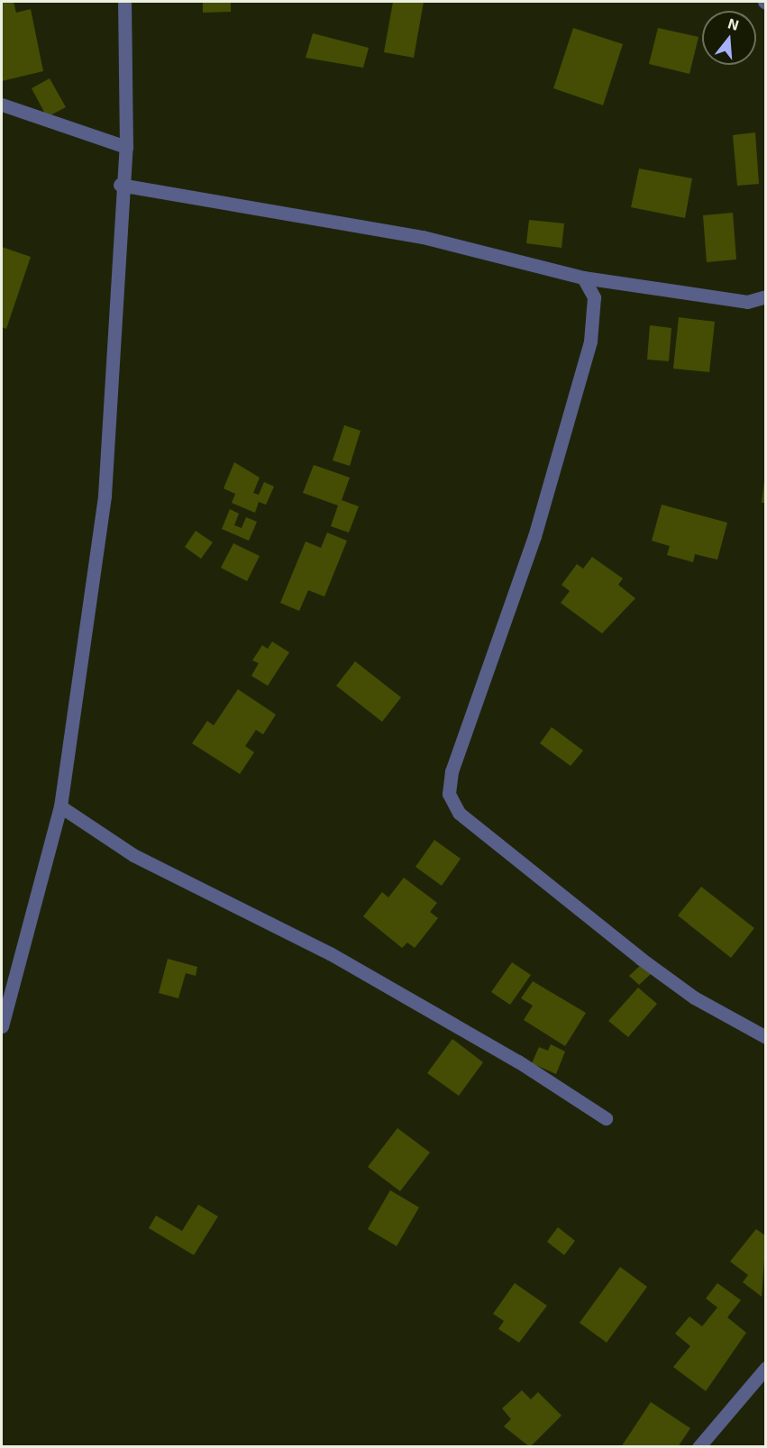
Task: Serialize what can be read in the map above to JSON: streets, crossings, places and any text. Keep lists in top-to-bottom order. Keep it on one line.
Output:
{"north":"top"}
